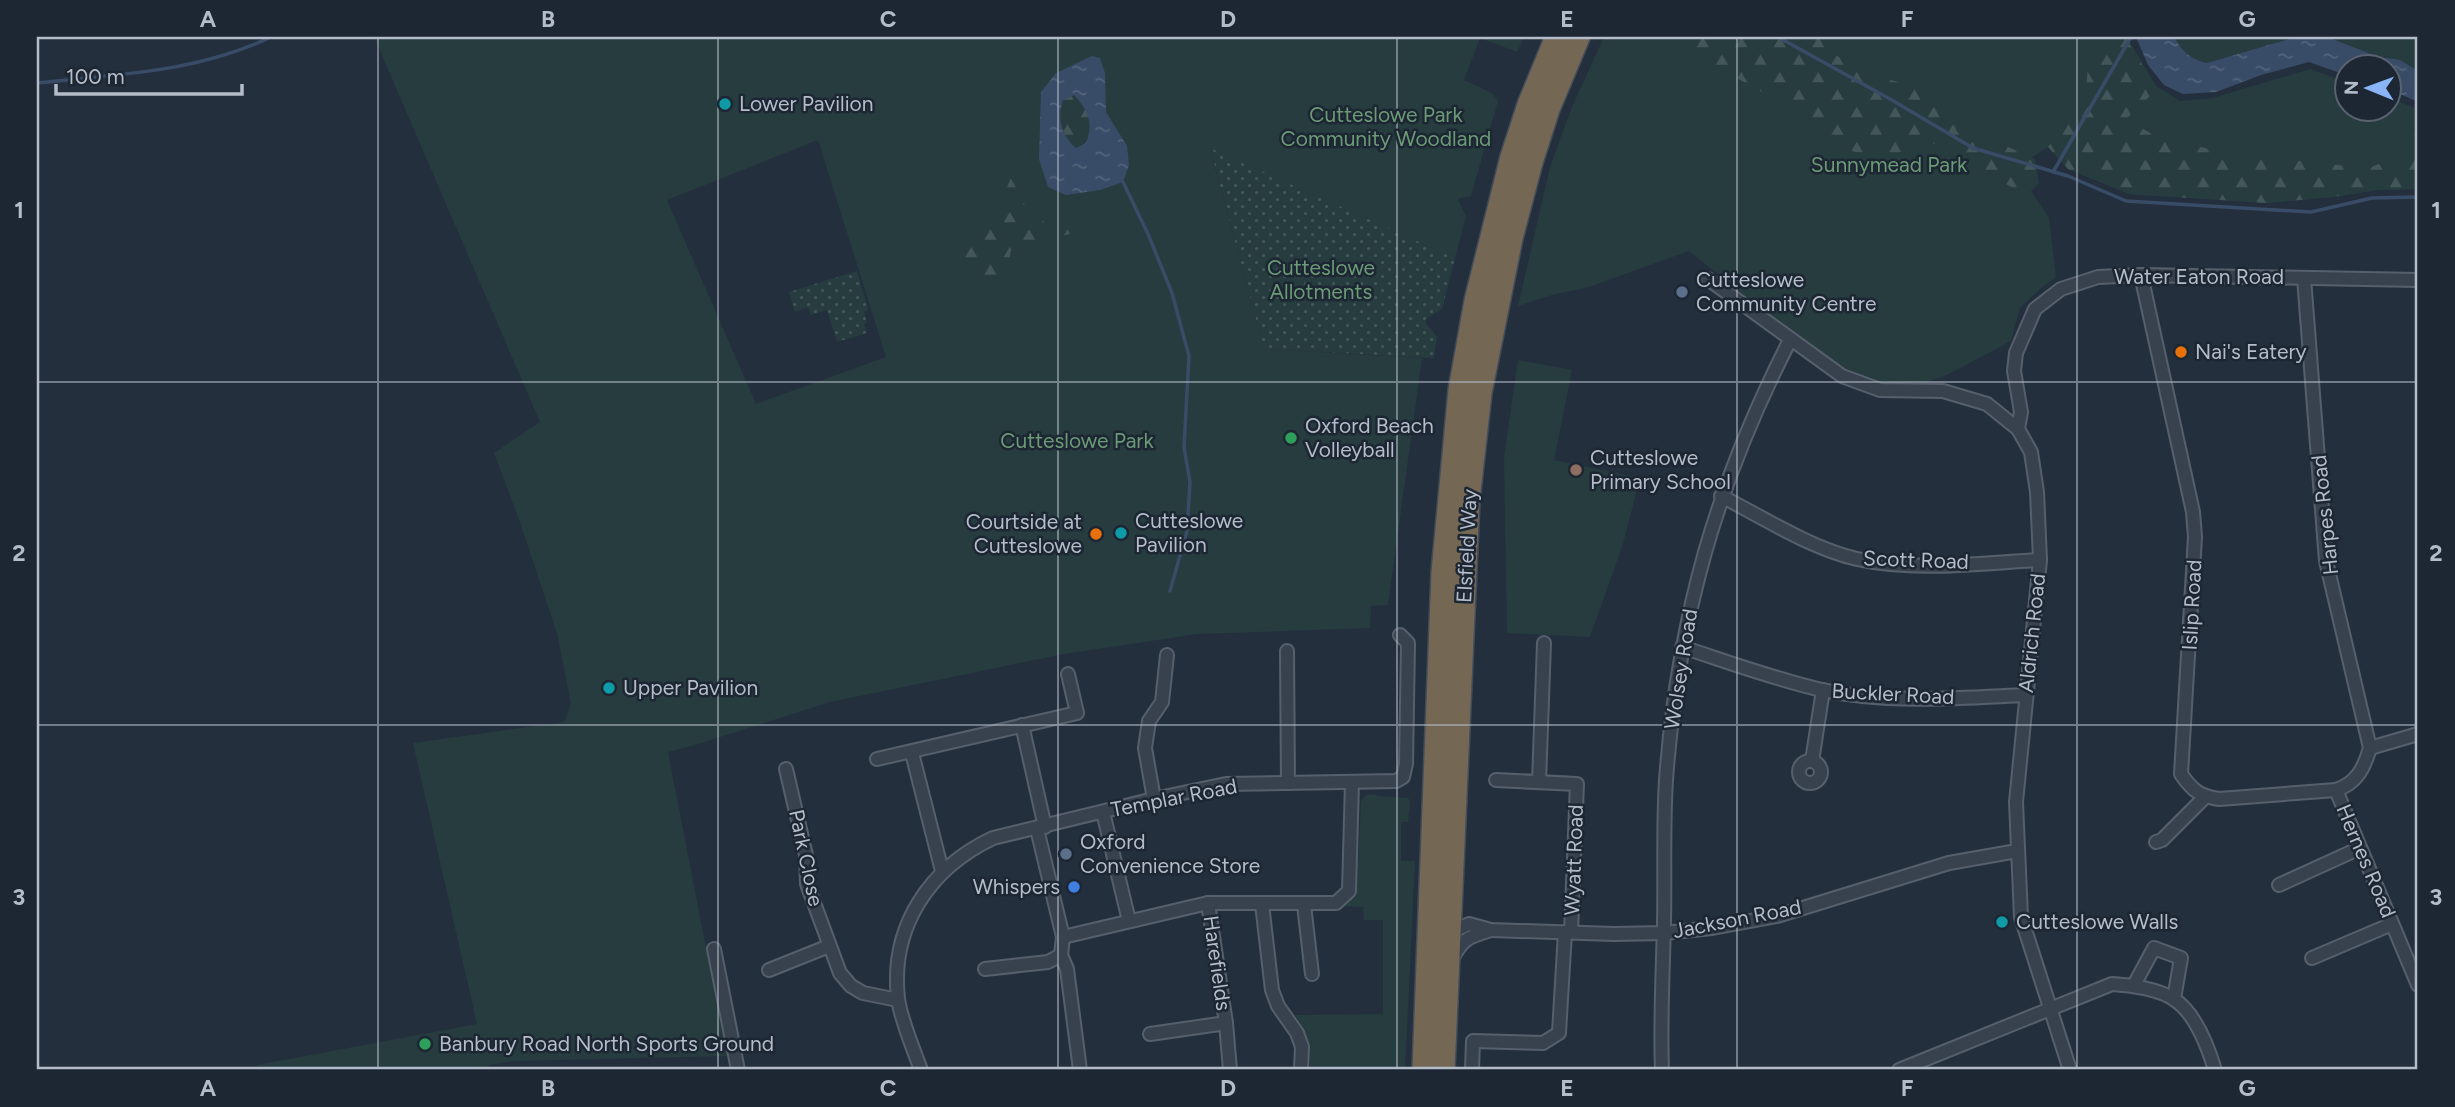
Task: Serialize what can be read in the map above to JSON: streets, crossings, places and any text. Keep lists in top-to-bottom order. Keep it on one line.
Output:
{"streets":{"highway":["Elsfield Way"],"street":["Water Eaton Road","Harpes Road","Scott Road","Islip Road","Aldrich Road","Wolsey Road","Buckler Road","Templar Road","Park Close","Wyatt Road","Hernes Road","Jackson Road","Harefields"]},"crossings":[["Water Eaton Road","Harpes Road"],["Water Eaton Road","Islip Road"],["Water Eaton Road","Aldrich Road"],["Harpes Road","Hernes Road"],["Elsfield Way","Jackson Road"],["Scott Road","Aldrich Road"],["Scott Road","Wolsey Road"],["Aldrich Road","Buckler Road"],["Aldrich Road","Jackson Road"],["Wolsey Road","Buckler Road"],["Wolsey Road","Jackson Road"],["Templar Road","Park Close"],["Wyatt Road","Jackson Road"]],"parks":["Cutteslowe Park Community Woodland","Sunnymead Park","Cutteslowe Allotments","Cutteslowe Park"],"places":["Lower Pavilion","Cutteslowe Community Centre","Nai's Eatery","Oxford Beach Volleyball","Cutteslowe Primary School","Cutteslowe Pavilion","Courtside at Cutteslowe","Upper Pavilion","Oxford Convenience Store","Whispers","Cutteslowe Walls","Banbury Road North Sports Ground"],"scale_bar":"100 m","north":"left","grid":{"columns":["A","B","C","D","E","F","G"],"rows":["1","2","3"]}}
